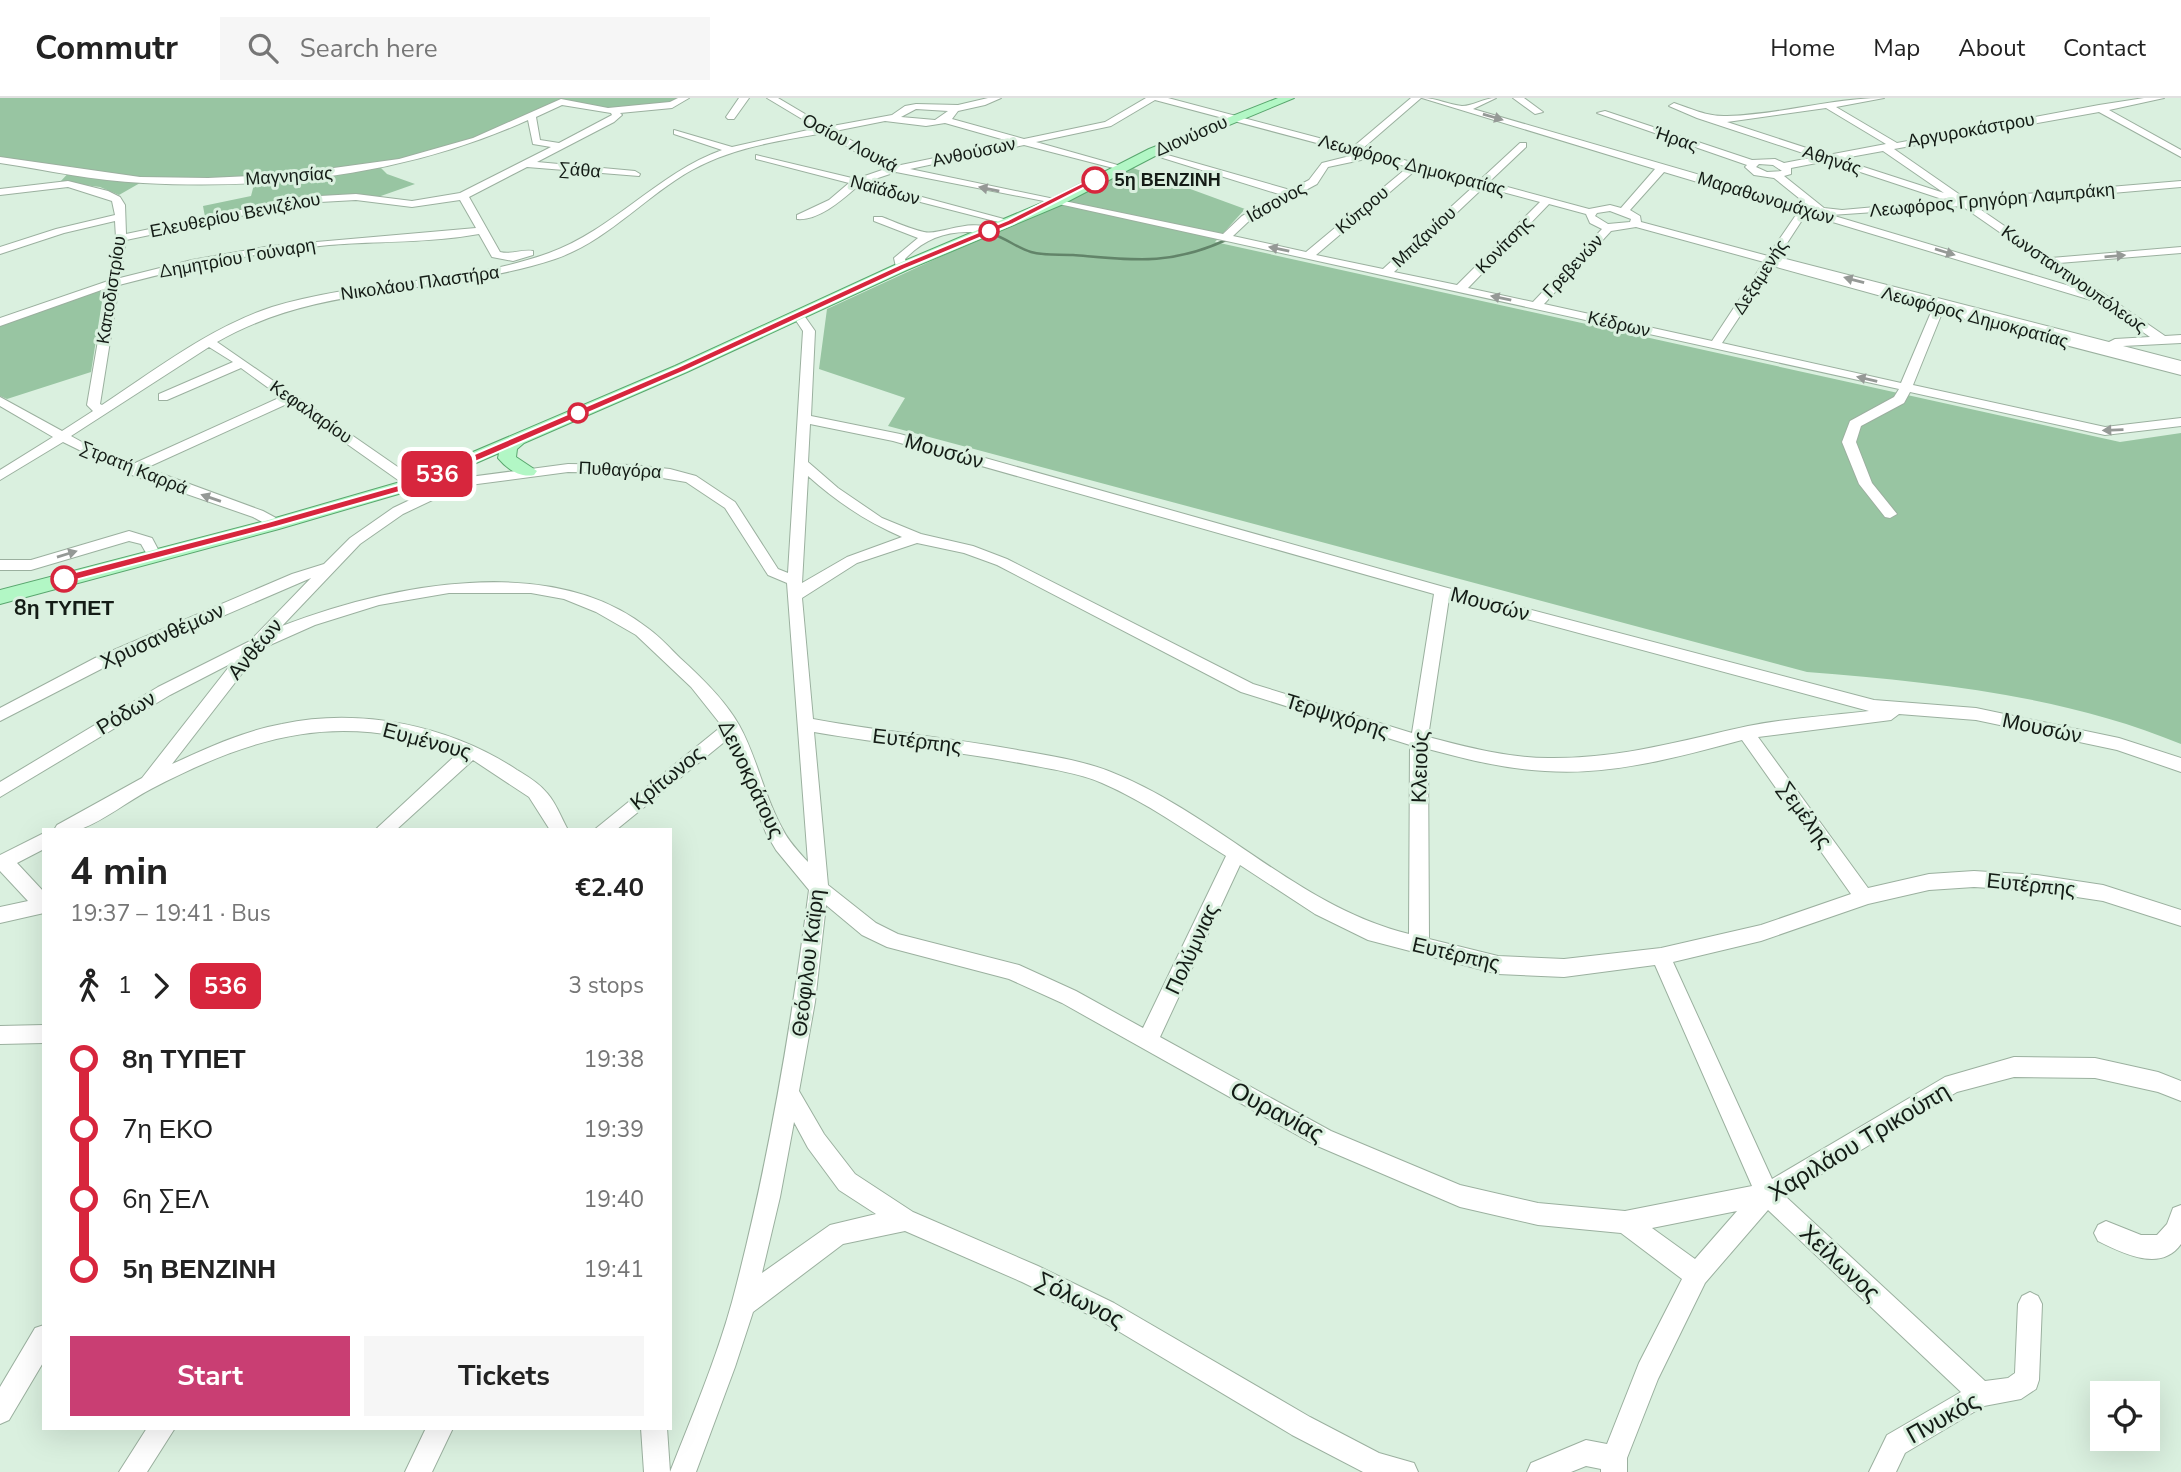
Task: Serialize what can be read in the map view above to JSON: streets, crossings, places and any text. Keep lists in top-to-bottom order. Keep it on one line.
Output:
{"streets":{"main road":["Διονύσου"],"street":["Αργυροκάστρου","Ήρας","Οσίου Λουκά","Ανθούσων","Αθηνάς","Λεωφόρος Δημοκρατίας","Σάθα","Μαγνησίας","Ναϊάδων","Μαραθωνομάχων","Λεωφόρος Γρηγόρη Λαμπράκη","Ιάσονος","Κύπρου","Ελευθερίου Βενιζέλου","Μπιζανίου","Κονίτσης","Δημητρίου Γούναρη","Γρεβενών","Δεξαμενής","Κωνσταντινουπόλεως","Νικολάου Πλαστήρα","Καποδιστρίου","Κέδρων","Κεφαλαρίου","Μουσών","Στρατή Καρρά","Πυθαγόρα","Χρυσανθέμων","Ανθέων","Ρόδων","Τερψιχόρης","Ευμένους","Ευτέρπης","Κλειούς","Κρίτωνος","Δεινοκράτους","Σεμέλης","Πολύμνιας","Θεόφιλου Καϊρη","Ουρανίας","Χαριλάου Τρικούπη","Χείλωνος","Σόλωνος","Πνυκός"]},"crossings":[["Αργυροκάστρου","Ήρας"],["Αργυροκάστρου","Αθηνάς"],["Αργυροκάστρου","Κωνσταντινουπόλεως"],["Διονύσου","Οσίου Λουκά"],["Διονύσου","Λεωφόρος Δημοκρατίας"],["Διονύσου","Ναϊάδων"],["Διονύσου","Κέδρων"],["Διονύσου","Κεφαλαρίου"],["Διονύσου","Στρατή Καρρά"],["Διονύσου","Πυθαγόρα"],["Διονύσου","Ανθέων"],["Διονύσου","Θεόφιλου Καϊρη"],["Οσίου Λουκά","Ανθούσων"],["Οσίου Λουκά","Νικολάου Πλαστήρα"],["Οσίου Λουκά","Κέδρων"],["Ανθούσων","Ναϊάδων"],["Αθηνάς","Λεωφόρος Γρηγόρη Λαμπράκη"],["Αθηνάς","Κωνσταντινουπόλεως"],["Λεωφόρος Δημοκρατίας","Ιάσονος"],["Λεωφόρος Δημοκρατίας","Κύπρου"],["Λεωφόρος Δημοκρατίας","Μπιζανίου"],["Λεωφόρος Δημοκρατίας","Κονίτσης"],["Λεωφόρος Δημοκρατίας","Δεξαμενής"],["Σάθα","Ελευθερίου Βενιζέλου"],["Μαγνησίας","Ελευθερίου Βενιζέλου"],["Μαραθωνομάχων","Λεωφόρος Γρηγόρη Λαμπράκη"],["Μαραθωνομάχων","Δεξαμενής"],["Μαραθωνομάχων","Κωνσταντινουπόλεως"],["Λεωφόρος Γρηγόρη Λαμπράκη","Δεξαμενής"],["Λεωφόρος Γρηγόρη Λαμπράκη","Κωνσταντινουπόλεως"],["Ιάσονος","Κέδρων"],["Κύπρου","Κέδρων"],["Ελευθερίου Βενιζέλου","Καποδιστρίου"],["Μπιζανίου","Κέδρων"],["Κονίτσης","Κέδρων"],["Δημητρίου Γούναρη","Καποδιστρίου"],["Γρεβενών","Κέδρων"],["Δεξαμενής","Κέδρων"],["Νικολάου Πλαστήρα","Καποδιστρίου"],["Νικολάου Πλαστήρα","Κεφαλαρίου"],["Νικολάου Πλαστήρα","Στρατή Καρρά"],["Μουσών","Τερψιχόρης"],["Μουσών","Κλειούς"],["Μουσών","Θεόφιλου Καϊρη"],["Πυθαγόρα","Ανθέων"],["Πυθαγόρα","Θεόφιλου Καϊρη"],["Χρυσανθέμων","Ανθέων"],["Ανθέων","Ρόδων"],["Ανθέων","Ευμένους"],["Ανθέων","Δεινοκράτους"],["Ρόδων","Δεινοκράτους"],["Τερψιχόρης","Κλειούς"],["Τερψιχόρης","Σεμέλης"],["Τερψιχόρης","Θεόφιλου Καϊρη"],["Ευτέρπης","Κλειούς"],["Ευτέρπης","Σεμέλης"],["Ευτέρπης","Πολύμνιας"],["Ευτέρπης","Θεόφιλου Καϊρη"],["Ευτέρπης","Χείλωνος"],["Κρίτωνος","Δεινοκράτους"],["Δεινοκράτους","Θεόφιλου Καϊρη"],["Δεινοκράτους","Ουρανίας"],["Πολύμνιας","Ουρανίας"],["Θεόφιλου Καϊρη","Ουρανίας"],["Θεόφιλου Καϊρη","Σόλωνος"],["Ουρανίας","Χαριλάου Τρικούπη"],["Ουρανίας","Χείλωνος"],["Χαριλάου Τρικούπη","Χείλωνος"],["Χείλωνος","Πνυκός"]],"one_way":["Κέδρων","Στρατή Καρρά"],"places":["5η ΒΕΝΖΙΝΗ","8η ΤΥΠΕΤ"],"lines":["bus line 536"],"page":{"header":"Commutr","search":"Search here","nav":["Home","Map","About","Contact"],"on_map":"536","heading":["4 min","19:37 – 19:41 · Bus","€2.40"],"legs":["1","536","3 stops"],"list":[{"name":"8η ΤΥΠΕΤ","value":"19:38"},{"name":"7η ΕΚΟ","value":"19:39"},{"name":"6η ΣΕΛ","value":"19:40"},{"name":"5η ΒΕΝΖΙΝΗ","value":"19:41"}],"buttons":["Start","Tickets"]}}
